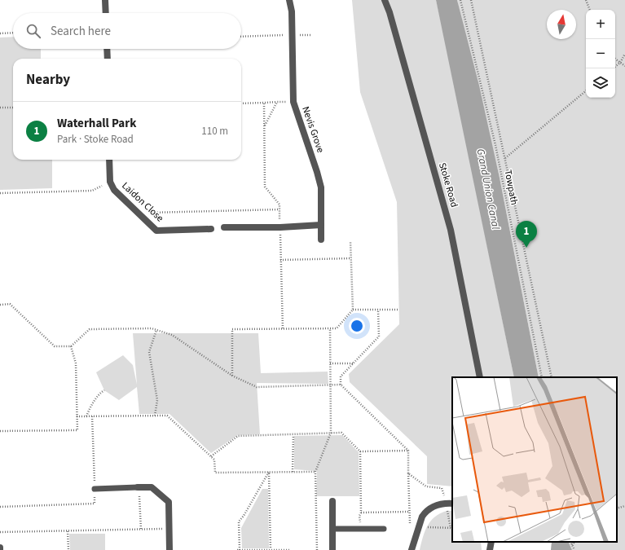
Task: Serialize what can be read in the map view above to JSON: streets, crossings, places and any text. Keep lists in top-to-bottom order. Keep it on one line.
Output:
{"streets":{"street":["Nevis Grove","Stoke Road","Laidon Close"],"path":["Towpath"]},"water":["Grand Union Canal"],"north":"top","page":{"map_buttons":["+","−"],"search":"Search here","heading":"Nearby","list":[{"mark":"1","name":"Waterhall Park","note":"Park · Stoke Road","value":"110 m"}],"pins":"1"}}
